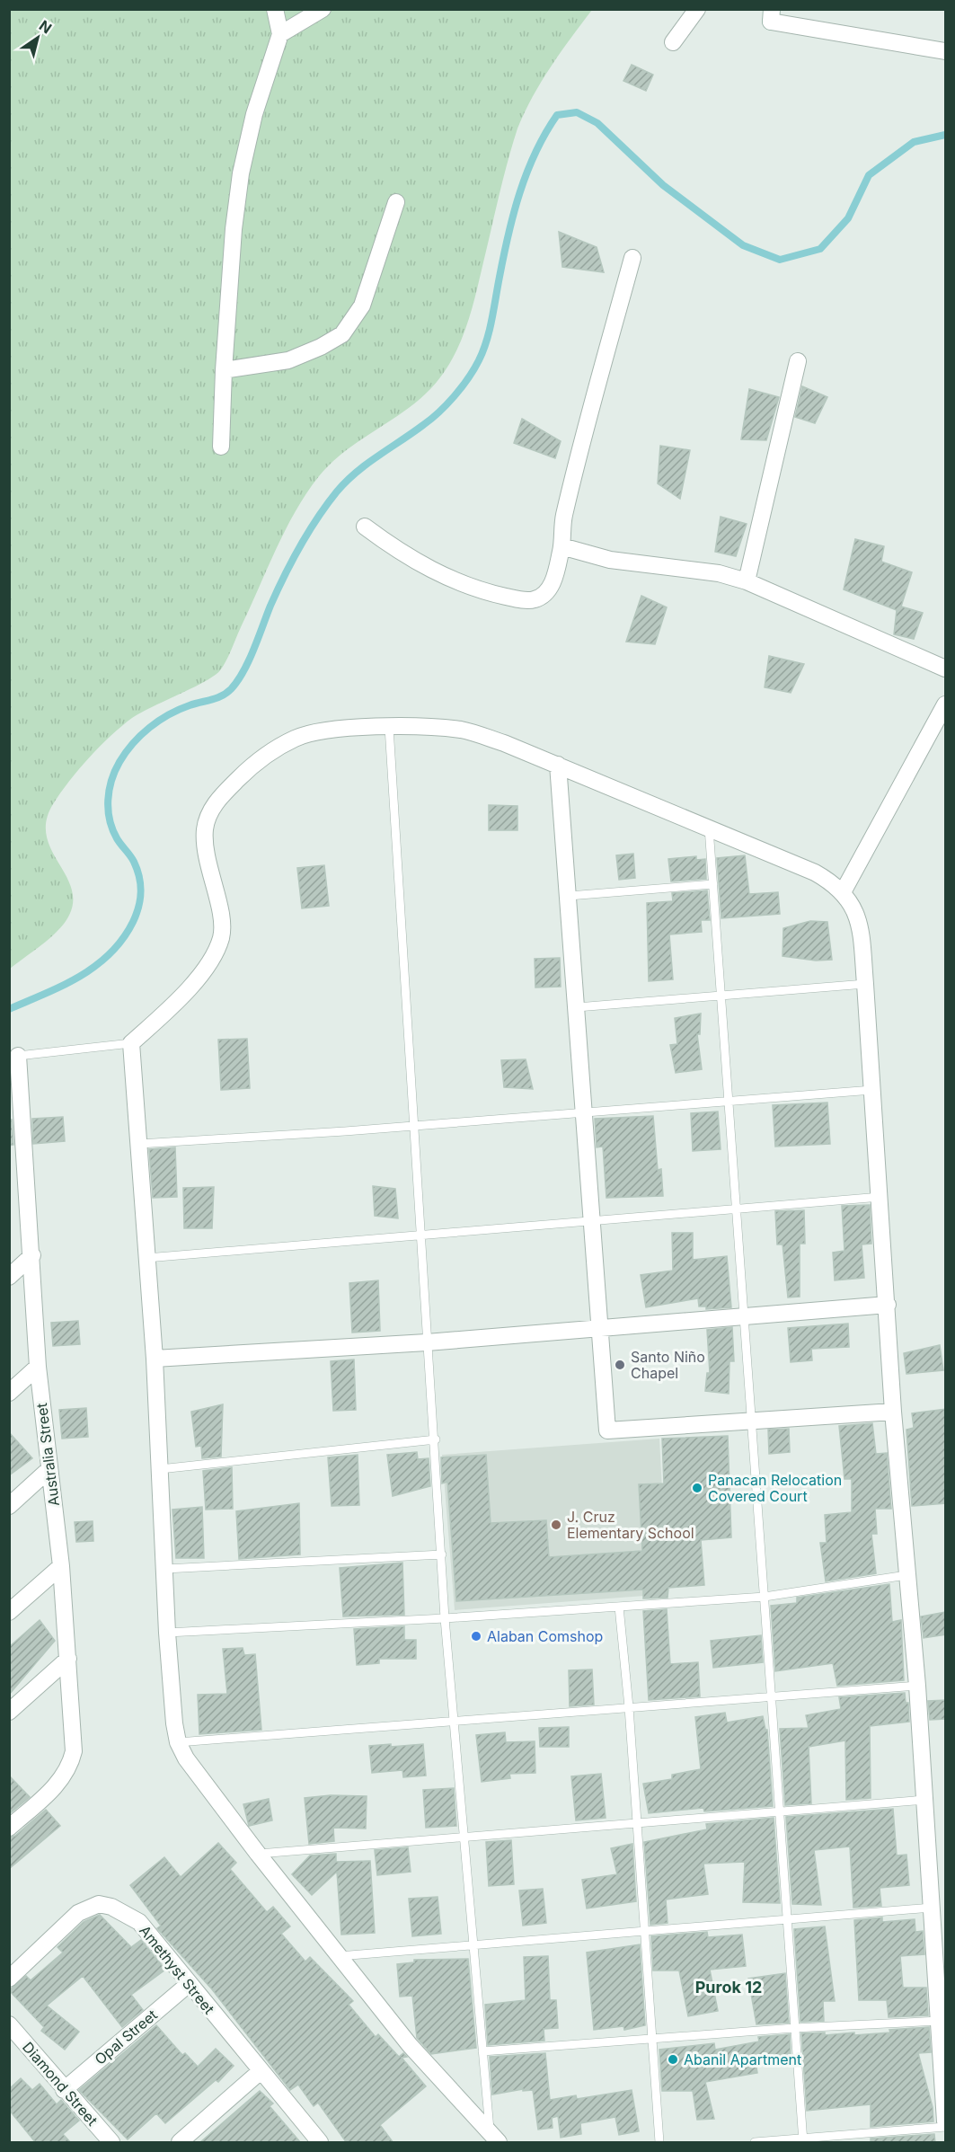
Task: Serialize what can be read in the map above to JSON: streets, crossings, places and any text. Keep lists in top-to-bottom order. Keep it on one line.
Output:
{"streets":{"street":["Australia Street","Amethyst Street","Opal Street","Diamond Street"]},"crossings":[["Amethyst Street","Opal Street"],["Opal Street","Diamond Street"]],"districts":["Purok 12"],"places":["Santo Niño Chapel","Panacan Relocation Covered Court","J. Cruz Elementary School","Alaban Comshop","Abanil Apartment"],"north":"top right"}
